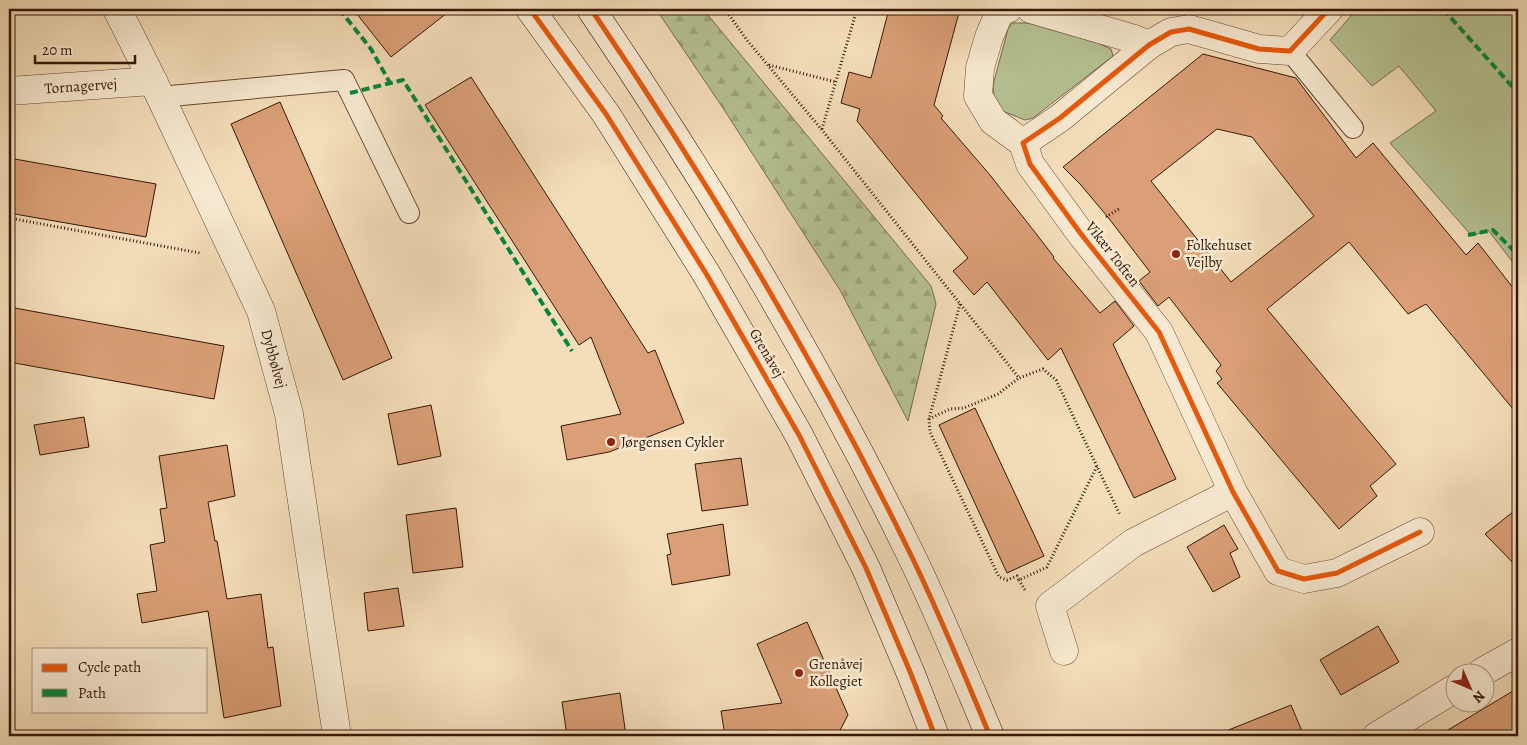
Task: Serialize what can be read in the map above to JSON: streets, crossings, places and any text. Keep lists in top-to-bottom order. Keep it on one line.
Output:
{"streets":{"street":["Tornagervej","Vikær Toften","Grenåvej","Dybbølvej"]},"crossings":[["Tornagervej","Dybbølvej"]],"places":["Folkehuset Vejlby","Jørgensen Cykler","Grenåvej Kollegiet"],"legend":["Cycle path","Path"],"scale_bar":"20 m","north":"bottom right"}
